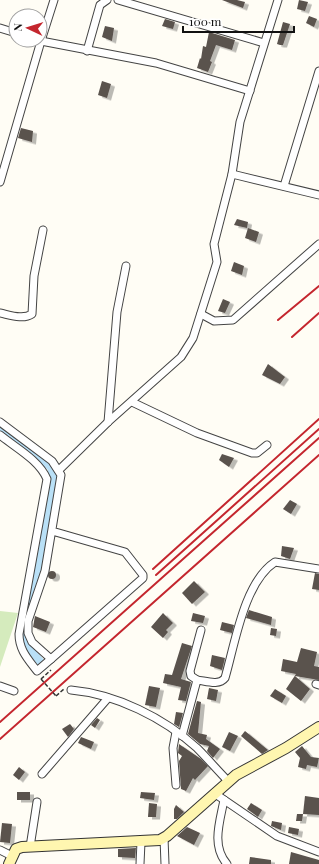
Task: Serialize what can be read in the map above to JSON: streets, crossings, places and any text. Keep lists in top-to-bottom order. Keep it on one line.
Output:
{"scale_bar":"100 m","north":"left"}
